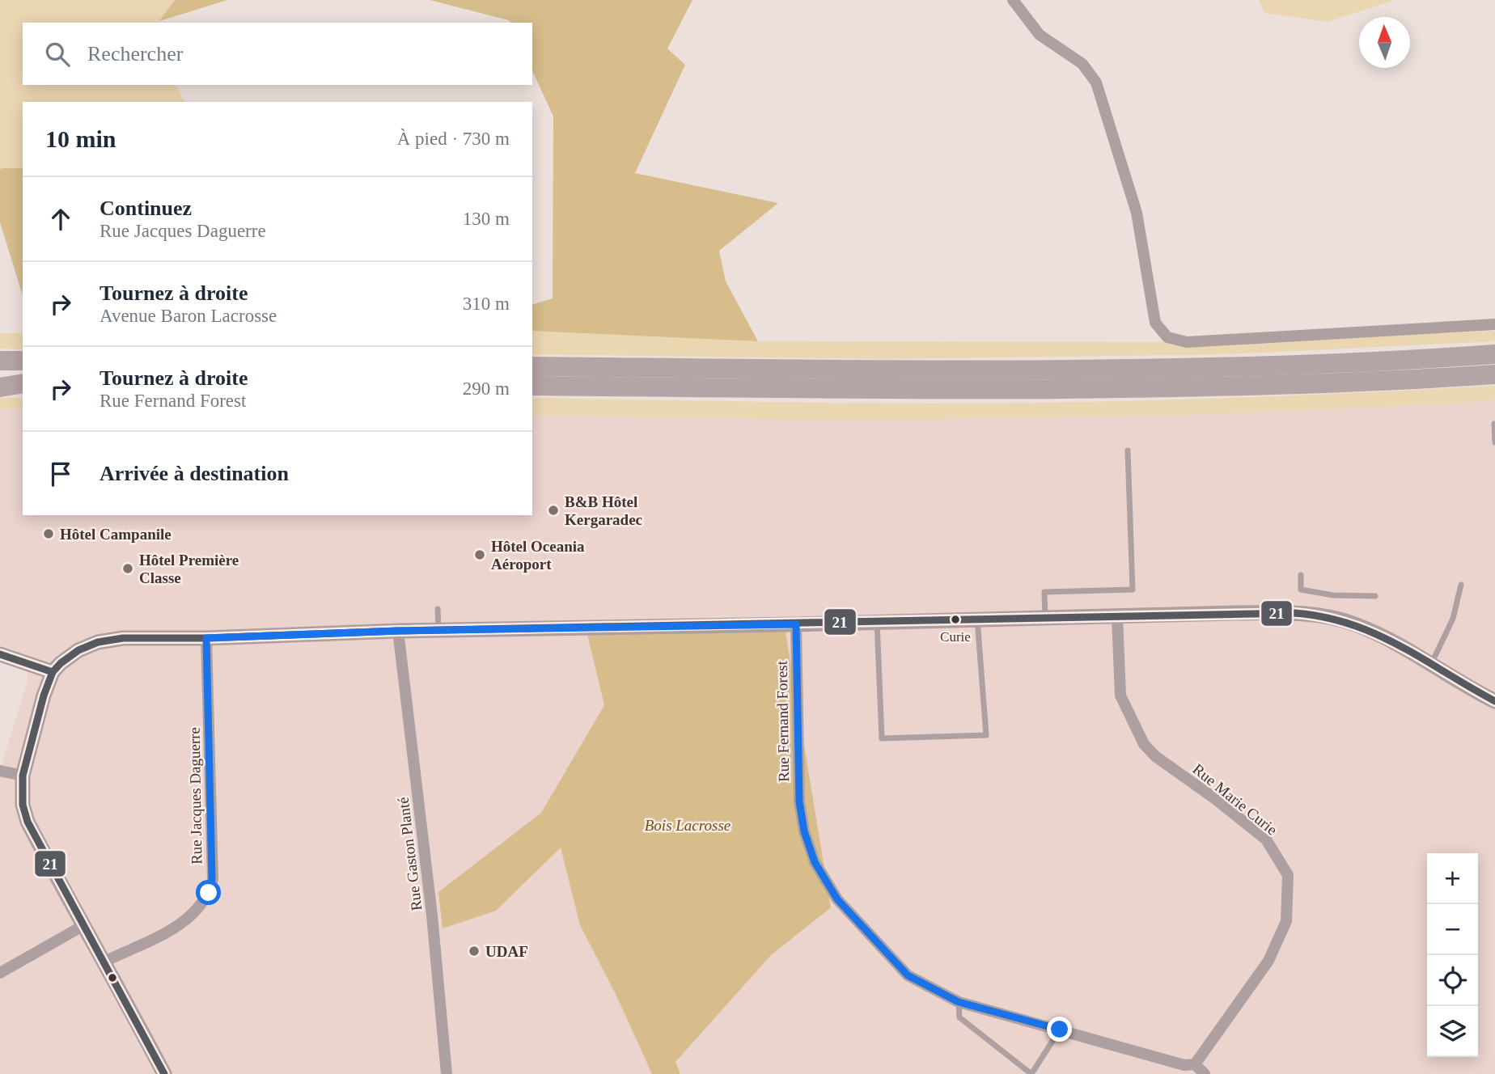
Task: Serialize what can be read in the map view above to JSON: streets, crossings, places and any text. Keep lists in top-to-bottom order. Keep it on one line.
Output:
{"streets":{"street":["Rue Fernand Forest","Rue Jacques Daguerre","Rue Marie Curie","Rue Gaston Planté"]},"crossings":[["Rue Fernand Forest","Rue Marie Curie"]],"parks":["Bois Lacrosse"],"places":["B&B Hôtel Kergaradec","Hôtel Campanile","Hôtel Oceania Aéroport","Hôtel Première Classe","Curie","UDAF"],"lines":["transit line 21"],"north":"top","page":{"search":"Rechercher","heading":["10 min","À pied · 730 m"],"list":[["Continuez","Rue Jacques Daguerre","130 m"],["Tournez à droite","Avenue Baron Lacrosse","310 m"],["Tournez à droite","Rue Fernand Forest","290 m"],"Arrivée à destination"],"map_buttons":["+","−"]}}
